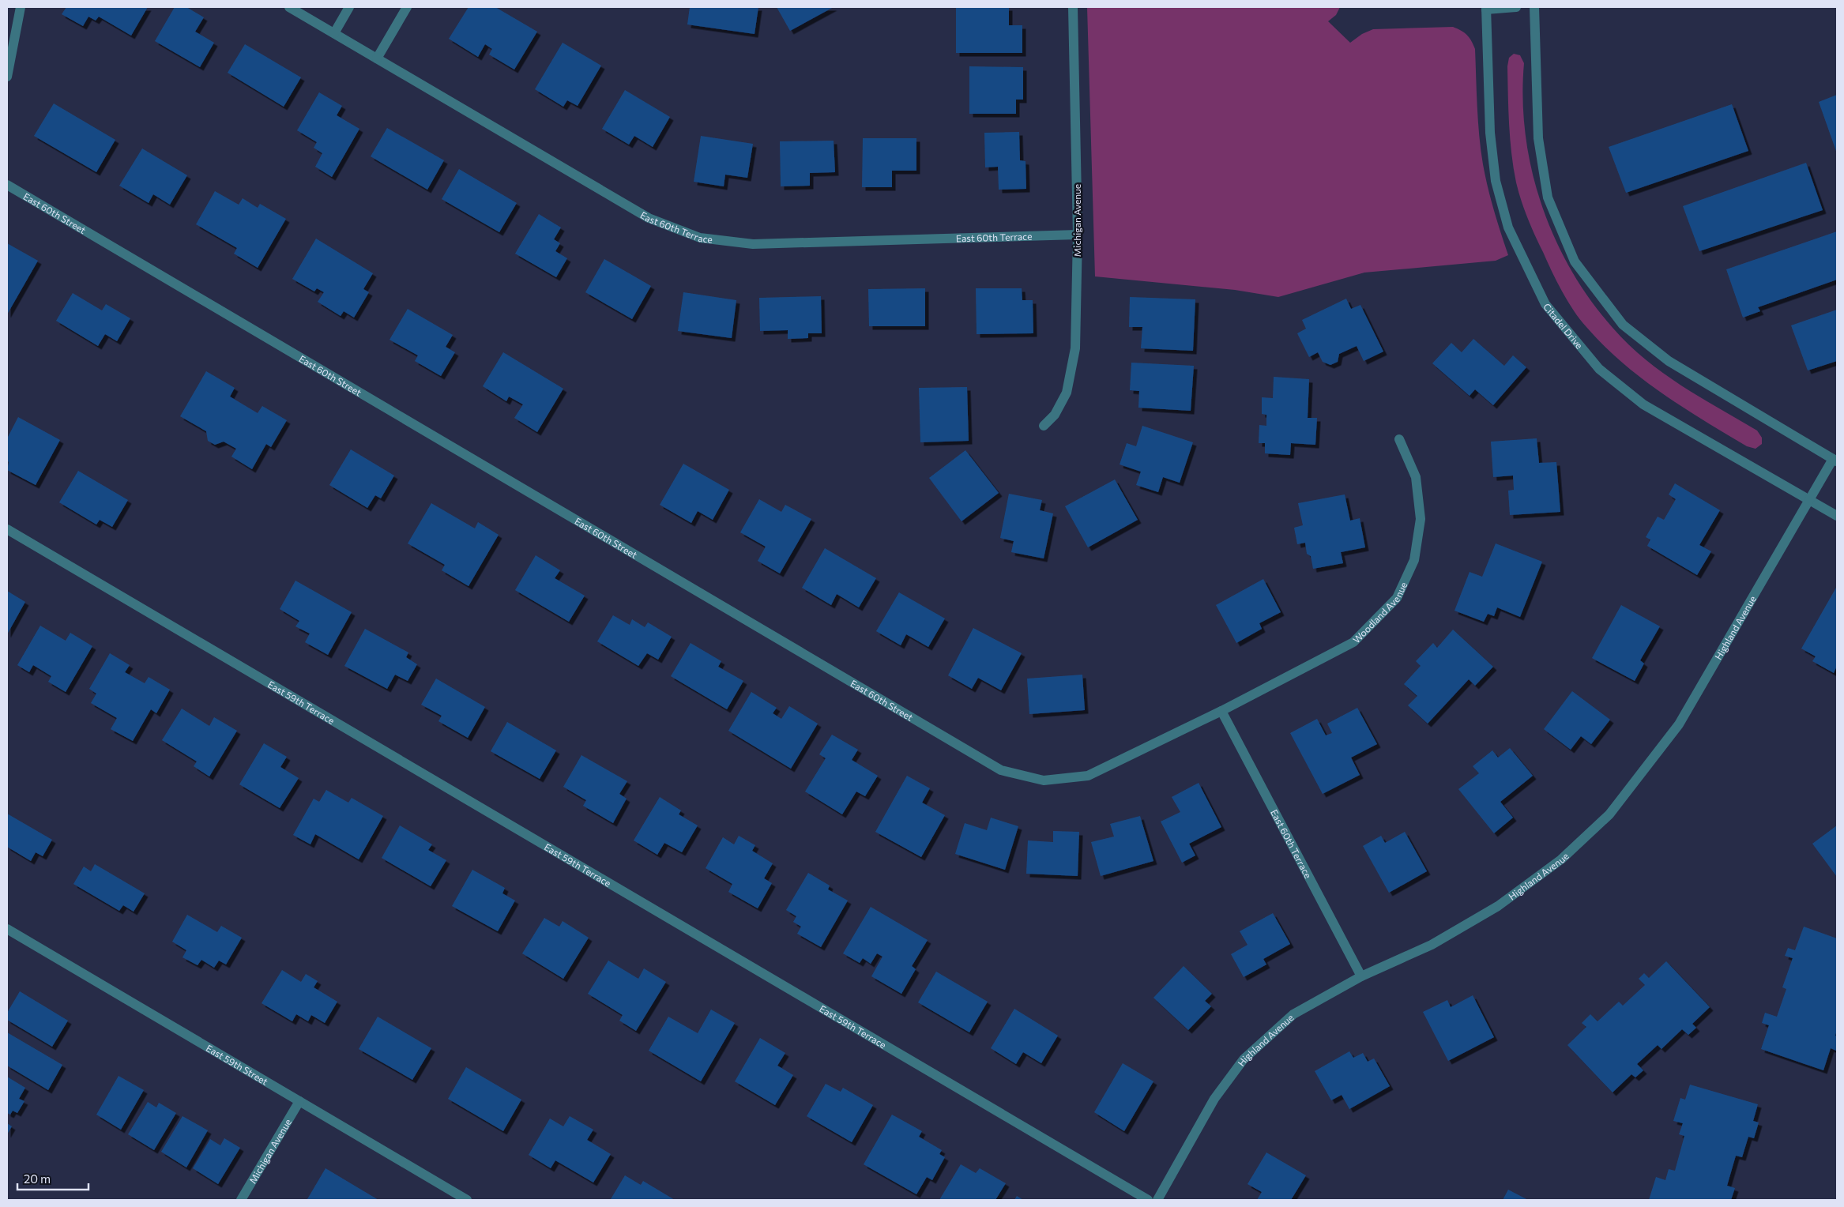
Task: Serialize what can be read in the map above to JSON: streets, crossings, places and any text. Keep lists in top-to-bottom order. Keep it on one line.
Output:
{"streets":{"street":["East 60th Street","Michigan Avenue","East 60th Terrace","Citadel Drive","Woodland Avenue","Highland Avenue","East 59th Terrace","East 59th Street"]},"crossings":[["East 60th Street","East 60th Terrace"],["East 60th Street","Woodland Avenue"],["Michigan Avenue","East 60th Terrace"],["Michigan Avenue","East 59th Street"],["East 60th Terrace","Woodland Avenue"],["East 60th Terrace","Highland Avenue"],["Citadel Drive","Highland Avenue"]],"scale_bar":"20 m"}
